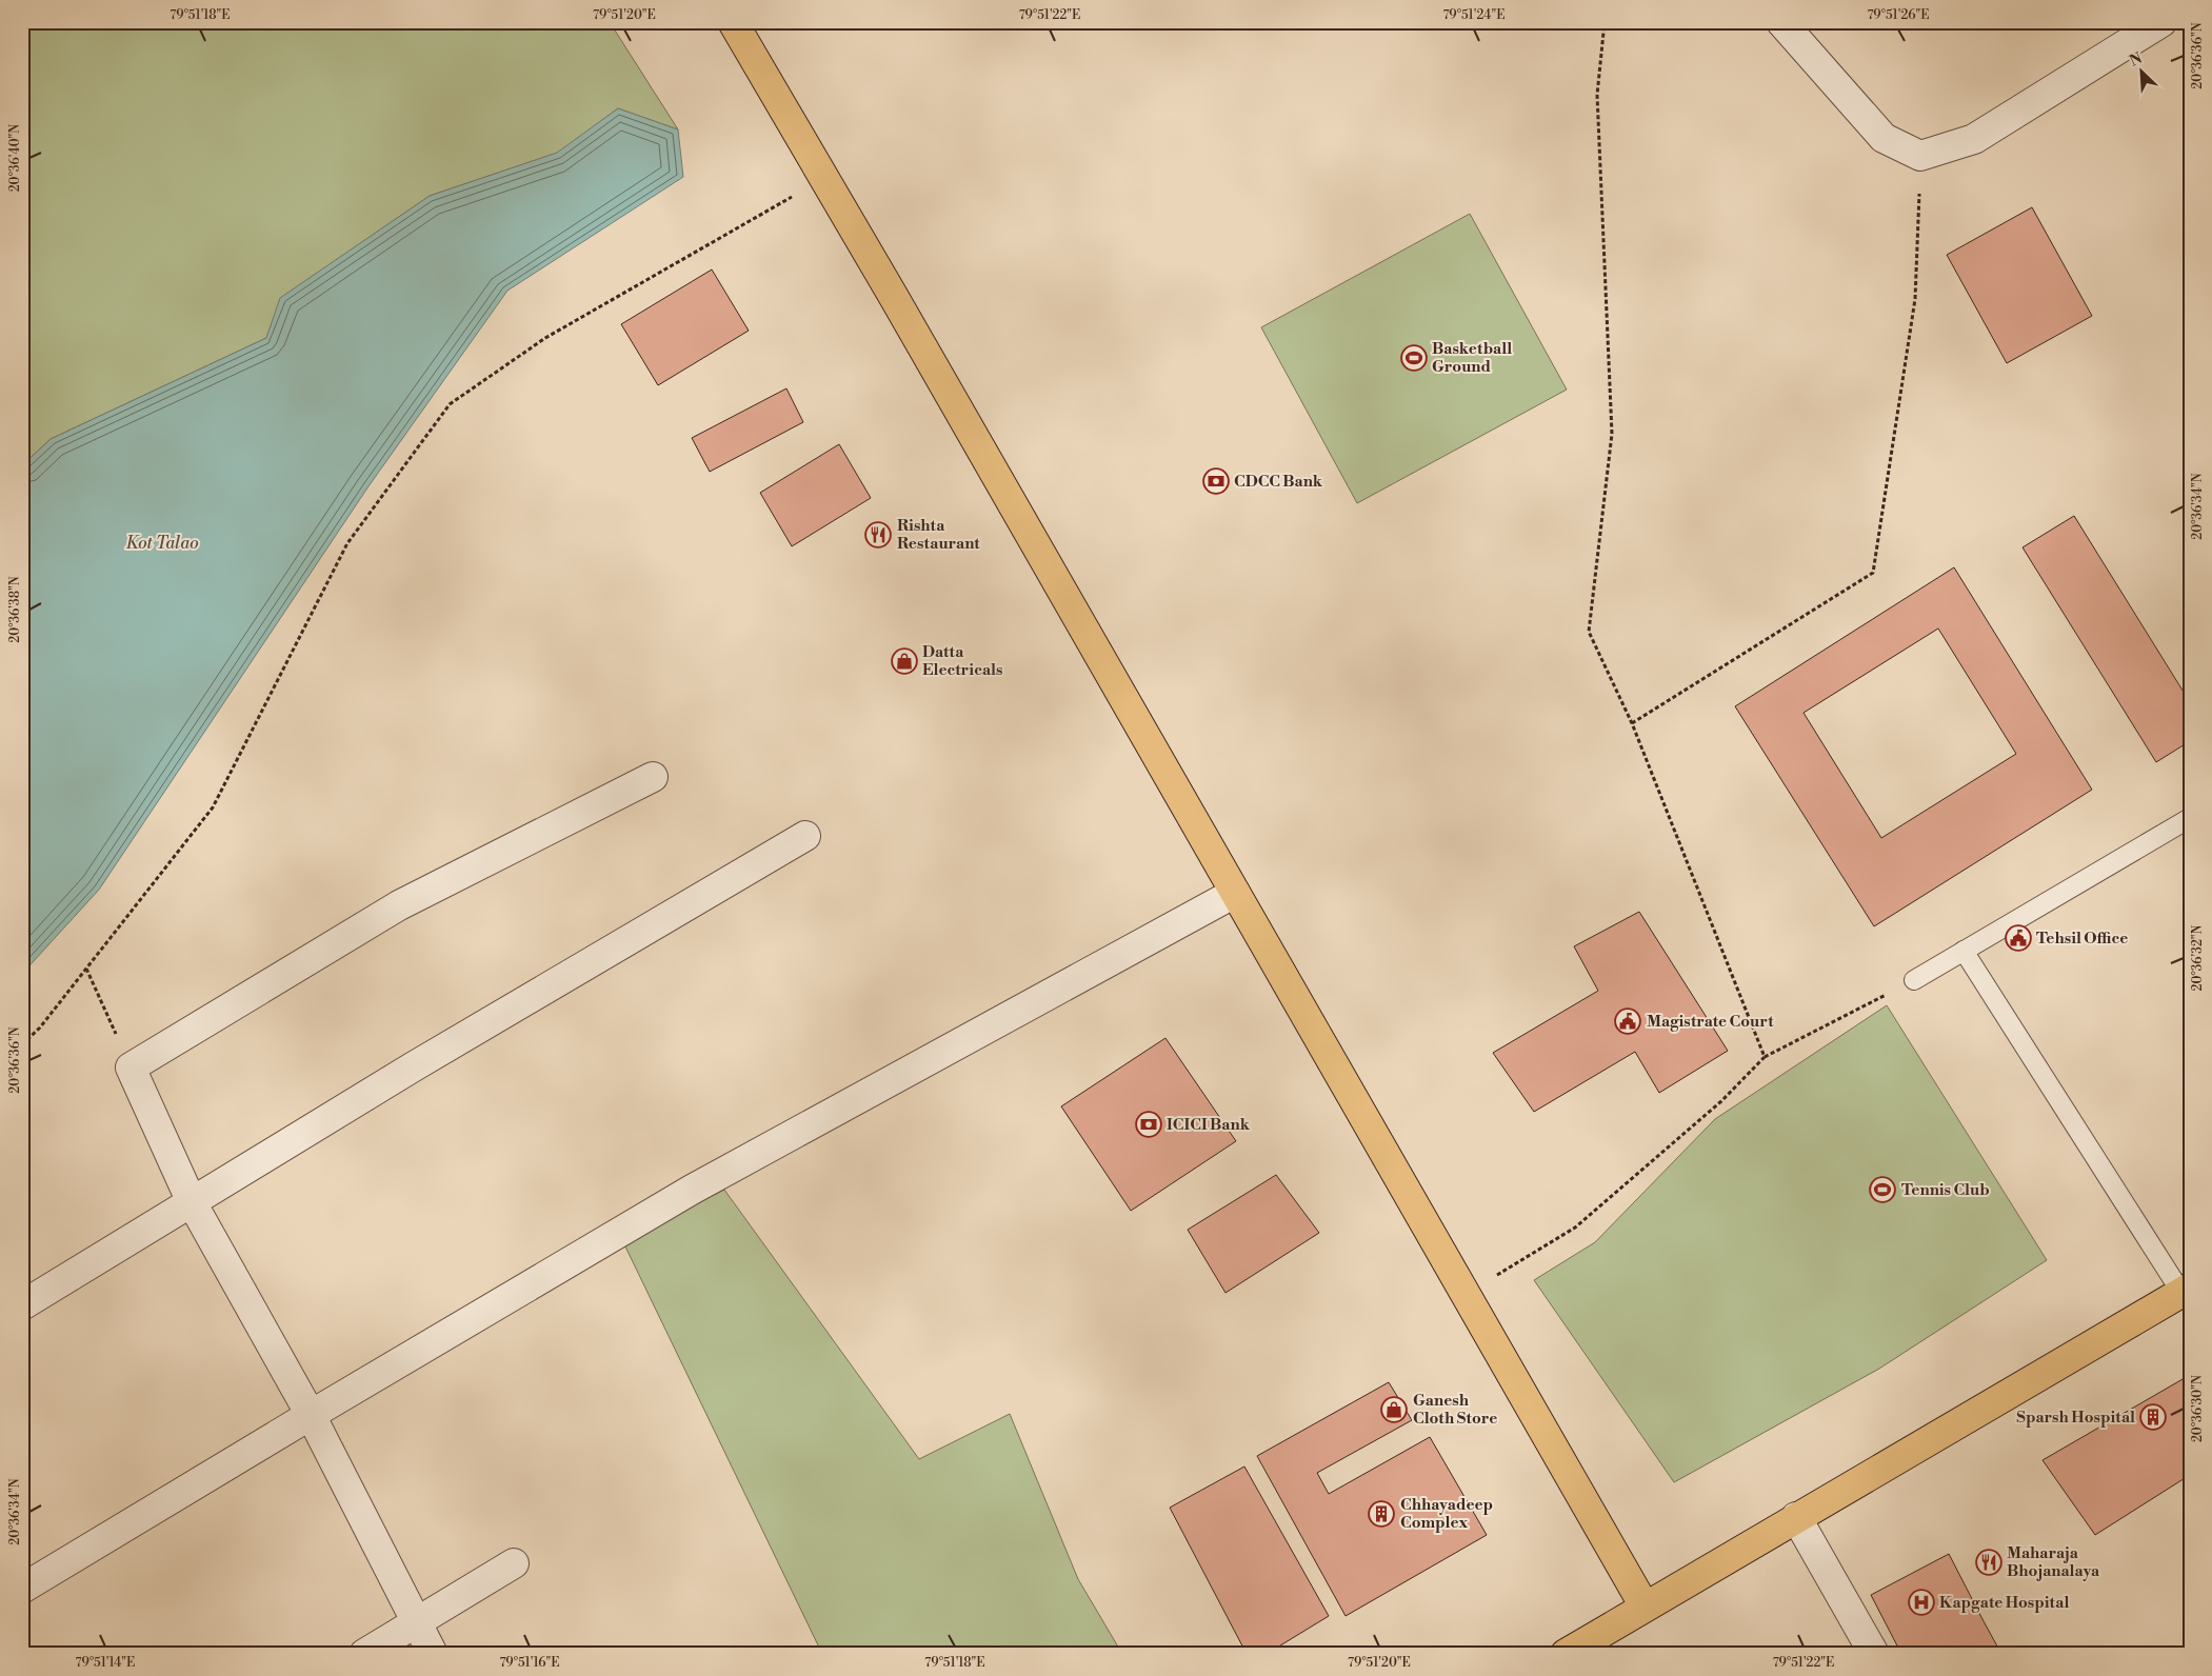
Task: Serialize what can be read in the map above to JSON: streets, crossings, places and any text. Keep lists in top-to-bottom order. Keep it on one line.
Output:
{"water":["Kot Talao"],"places":{"sports":["Basketball Ground","Tennis Club"],"bank":["CDCC Bank","ICICI Bank"],"restaurant":["Rishta Restaurant","Maharaja Bhojanalaya"],"shop":["Datta Electricals","Ganesh Cloth Store"],"public building":["Tehsil Office","Magistrate Court"],"building":["Sparsh Hospital","Chhayadeep Complex"],"hospital":["Kapgate Hospital"]},"north":"top left","coordinates":["79°51'18\"E","79°51'20\"E","79°51'22\"E","79°51'24\"E","79°51'26\"E","20°36'36\"N","20°36'40\"N","20°36'34\"N","20°36'38\"N","20°36'32\"N","20°36'30\"N","79°51'14\"E","79°51'16\"E"]}
